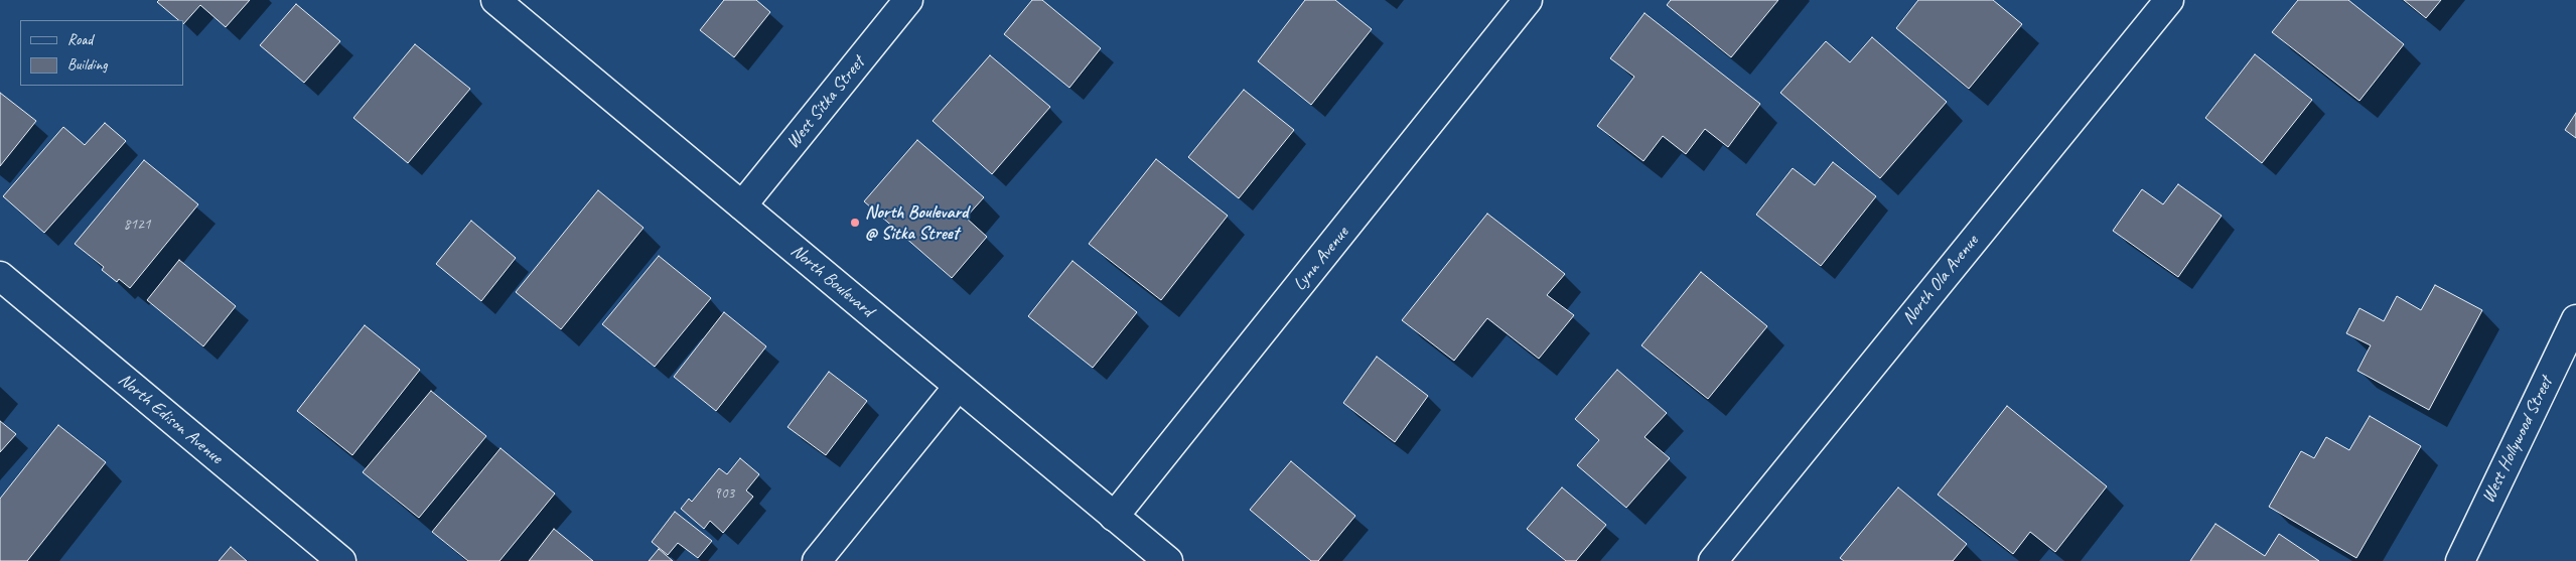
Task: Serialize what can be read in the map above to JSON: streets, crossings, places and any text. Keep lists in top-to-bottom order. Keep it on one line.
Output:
{"streets":{"street":["West Sitka Street","Lynn Avenue","North Ola Avenue","North Boulevard","North Edison Avenue","West Hollywood Street"]},"crossings":[["West Sitka Street","North Boulevard"],["Lynn Avenue","North Boulevard"]],"places":["North Boulevard @ Sitka Street"],"house_numbers":["8121","903"],"legend":["Road","Building"]}
